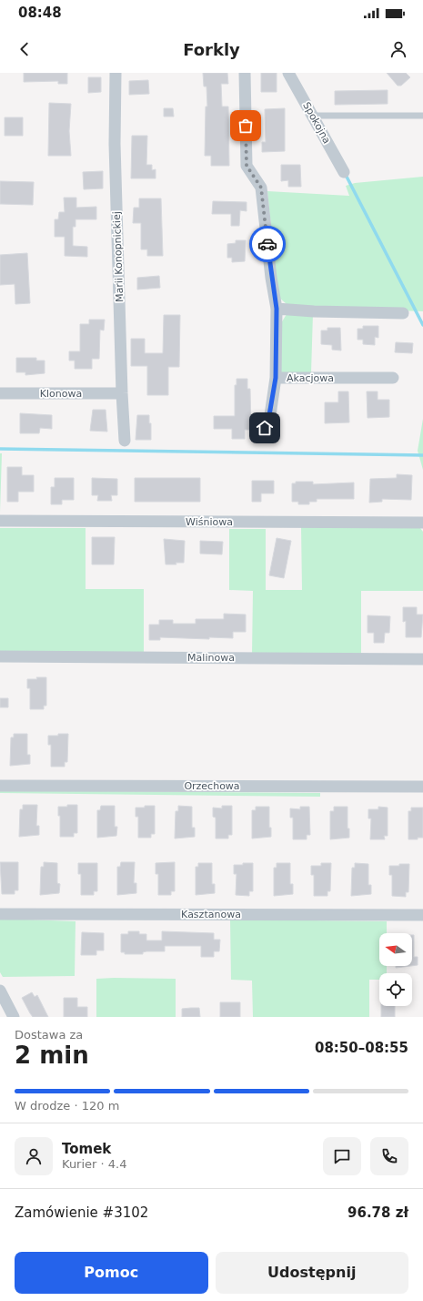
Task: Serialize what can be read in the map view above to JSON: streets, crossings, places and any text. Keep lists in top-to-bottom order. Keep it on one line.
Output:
{"streets":{"street":["Spokojna","Marii Konopnickiej","Akacjowa","Klonowa","Wiśniowa","Malinowa","Orzechowa","Kasztanowa"]},"crossings":[["Marii Konopnickiej","Klonowa"]],"north":"left","page":{"status":"08:48","header":"Forkly","heading":["2 min","Dostawa za","08:50–08:55"],"panel":["Tomek","Kurier · 4.4","Zamówienie #3102","96.78 zł"],"bar":"W drodze · 120 m","buttons":["Pomoc","Udostępnij"]}}
